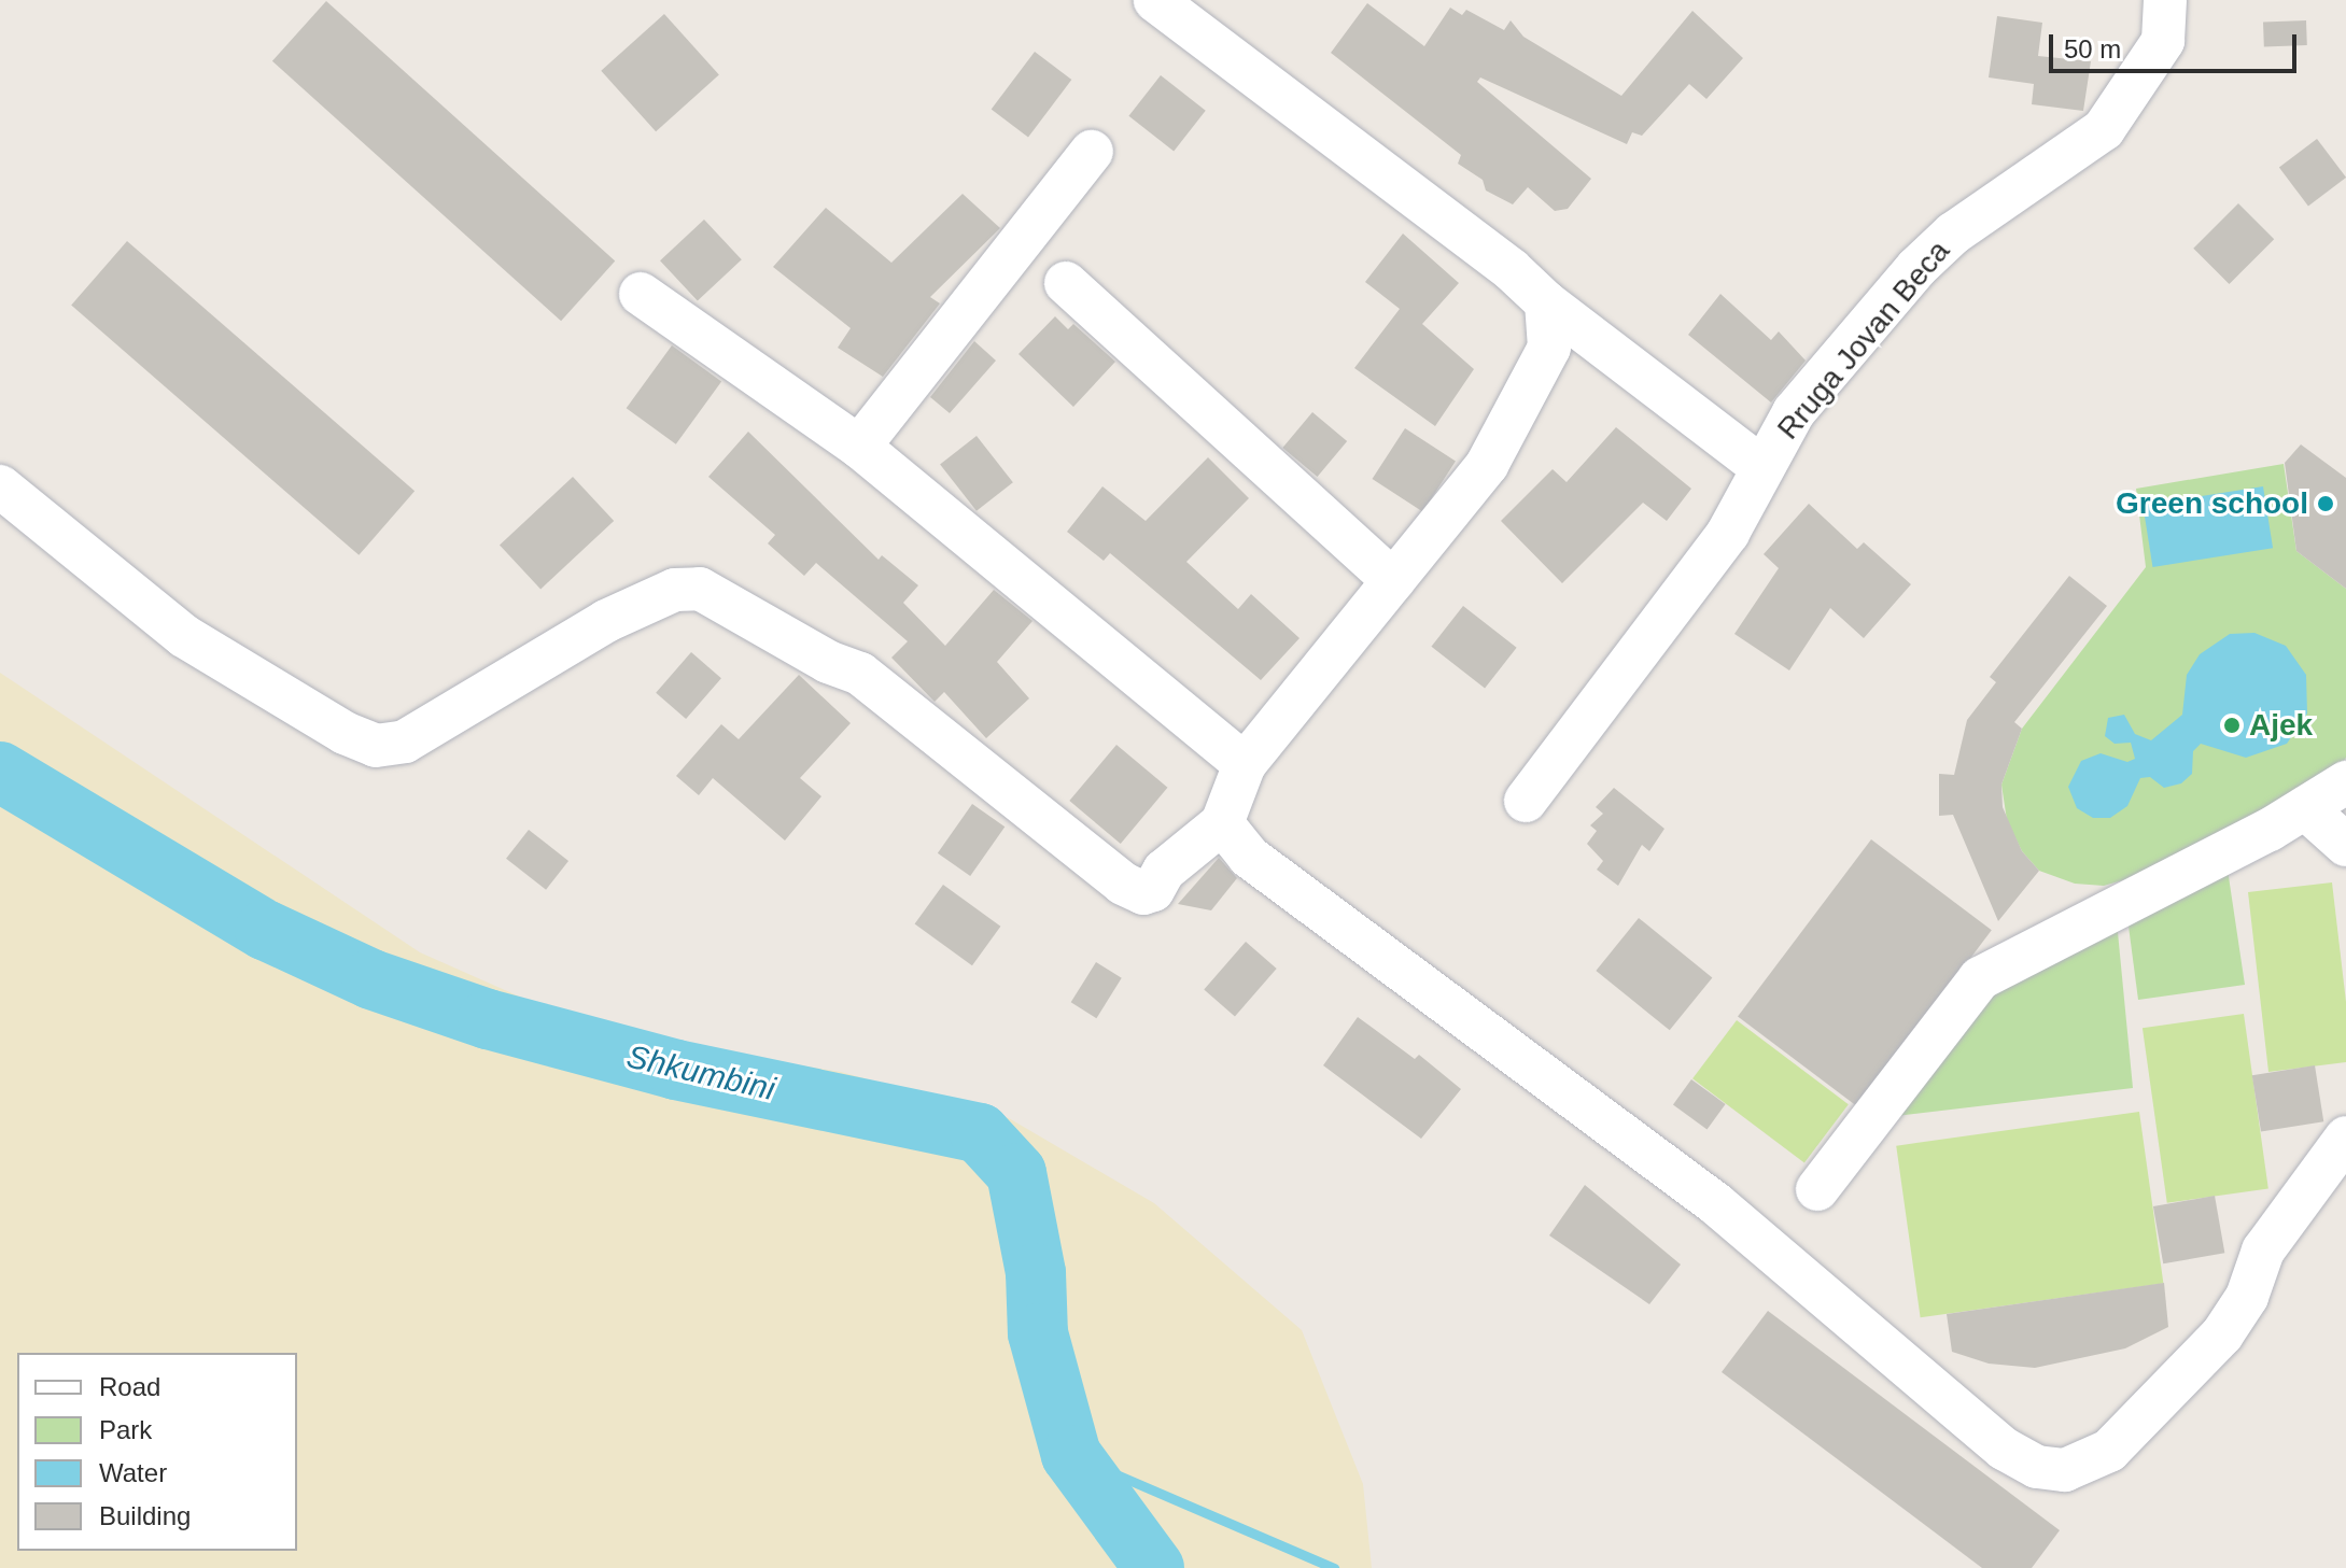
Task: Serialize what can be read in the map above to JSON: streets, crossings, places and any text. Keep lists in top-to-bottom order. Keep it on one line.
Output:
{"streets":{"street":["Rruga Jovan Beca"]},"water":["Shkumbini"],"places":["Green school","Ajek"],"legend":["Road","Park","Water","Building"],"scale_bar":"50 m"}
